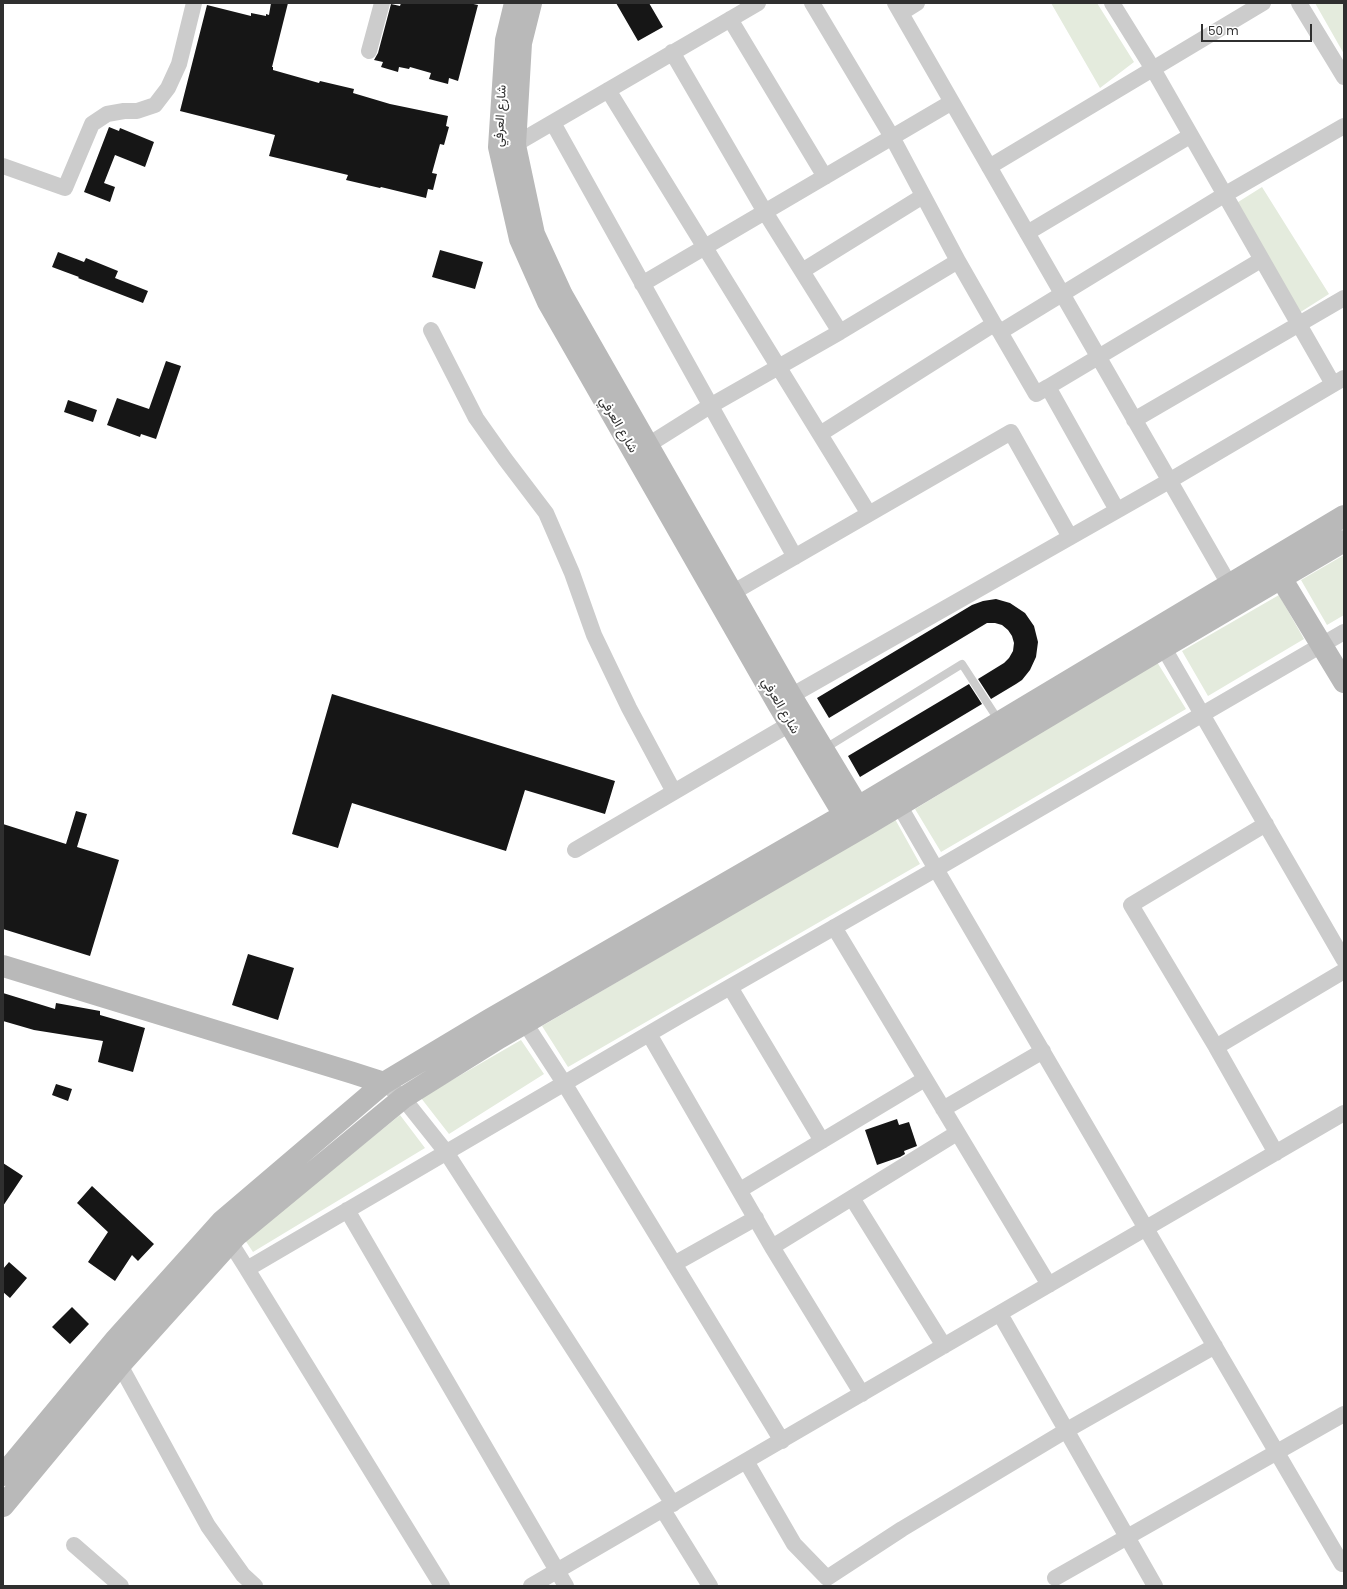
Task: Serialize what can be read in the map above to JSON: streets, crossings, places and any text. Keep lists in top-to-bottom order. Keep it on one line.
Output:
{"streets":{"main road":["شارع العرفي"]},"scale_bar":"50 m"}
